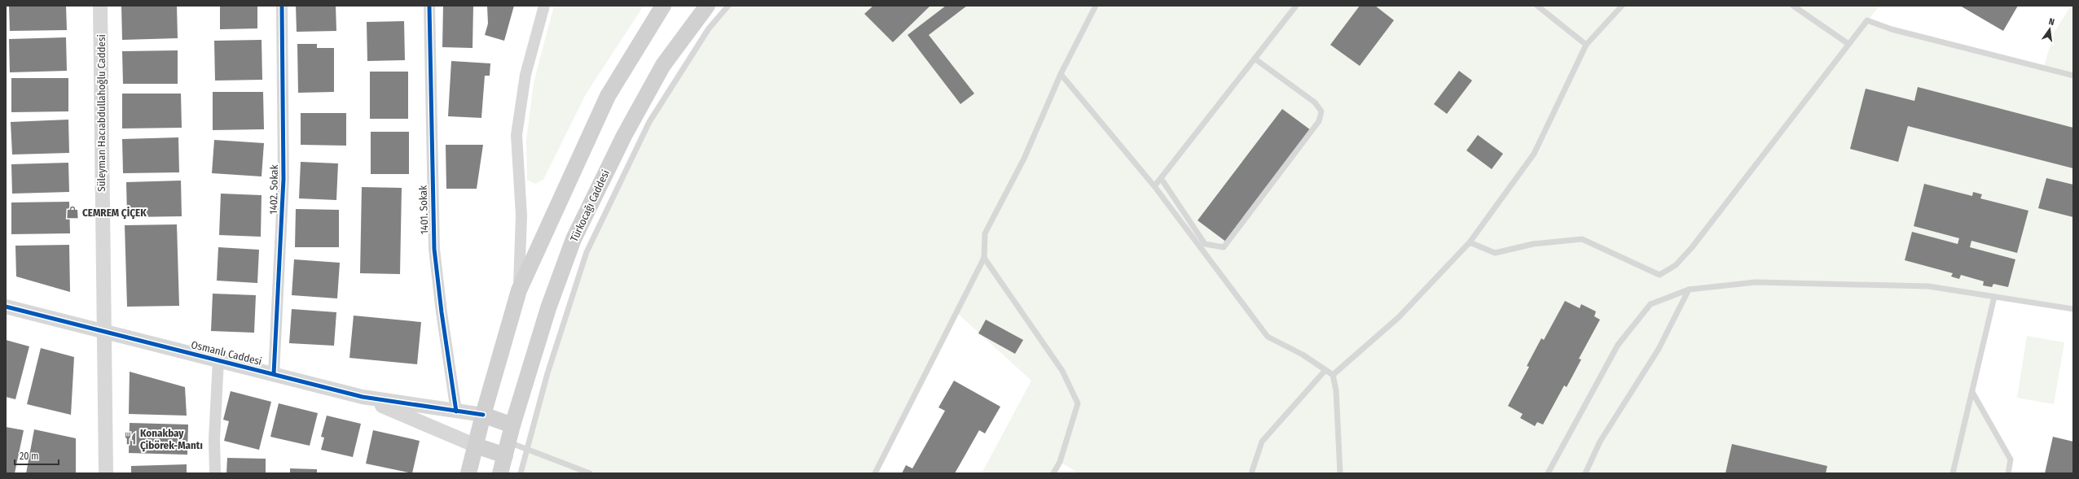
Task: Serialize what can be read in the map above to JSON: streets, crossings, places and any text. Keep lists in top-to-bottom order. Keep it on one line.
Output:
{"streets":{"main road":["Türkocağı Caddesi"],"street":["Süleyman Hacıabdullahoğlu Caddesi","1402. Sokak","1401. Sokak","Osmanlı Caddesi"]},"crossings":[["Süleyman Hacıabdullahoğlu Caddesi","Osmanlı Caddesi"],["1402. Sokak","Osmanlı Caddesi"],["1401. Sokak","Osmanlı Caddesi"]],"places":{"shop":["CEMREM ÇİÇEK"],"restaurant":["Konakbay Çibörek-Mantı"]},"scale_bar":"20 m","north":"top"}
